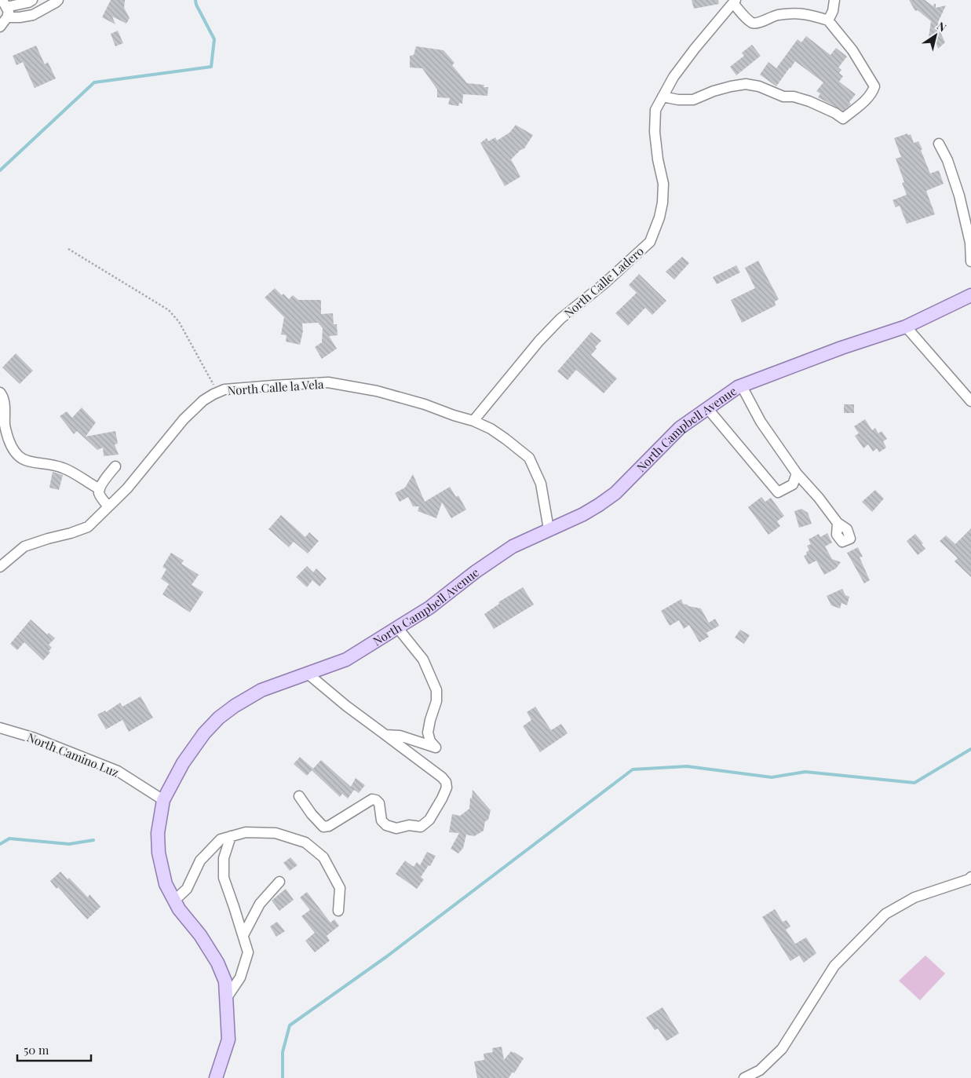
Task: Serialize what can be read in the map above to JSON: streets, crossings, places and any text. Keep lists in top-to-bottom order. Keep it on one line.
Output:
{"streets":{"main road":["North Campbell Avenue"],"street":["North Calle Ladero","North Calle la Vela","North Camino Luz"]},"crossings":[["North Calle Ladero","North Calle la Vela"],["North Calle la Vela","North Campbell Avenue"],["North Campbell Avenue","North Camino Luz"]],"scale_bar":"50 m","north":"top right"}
